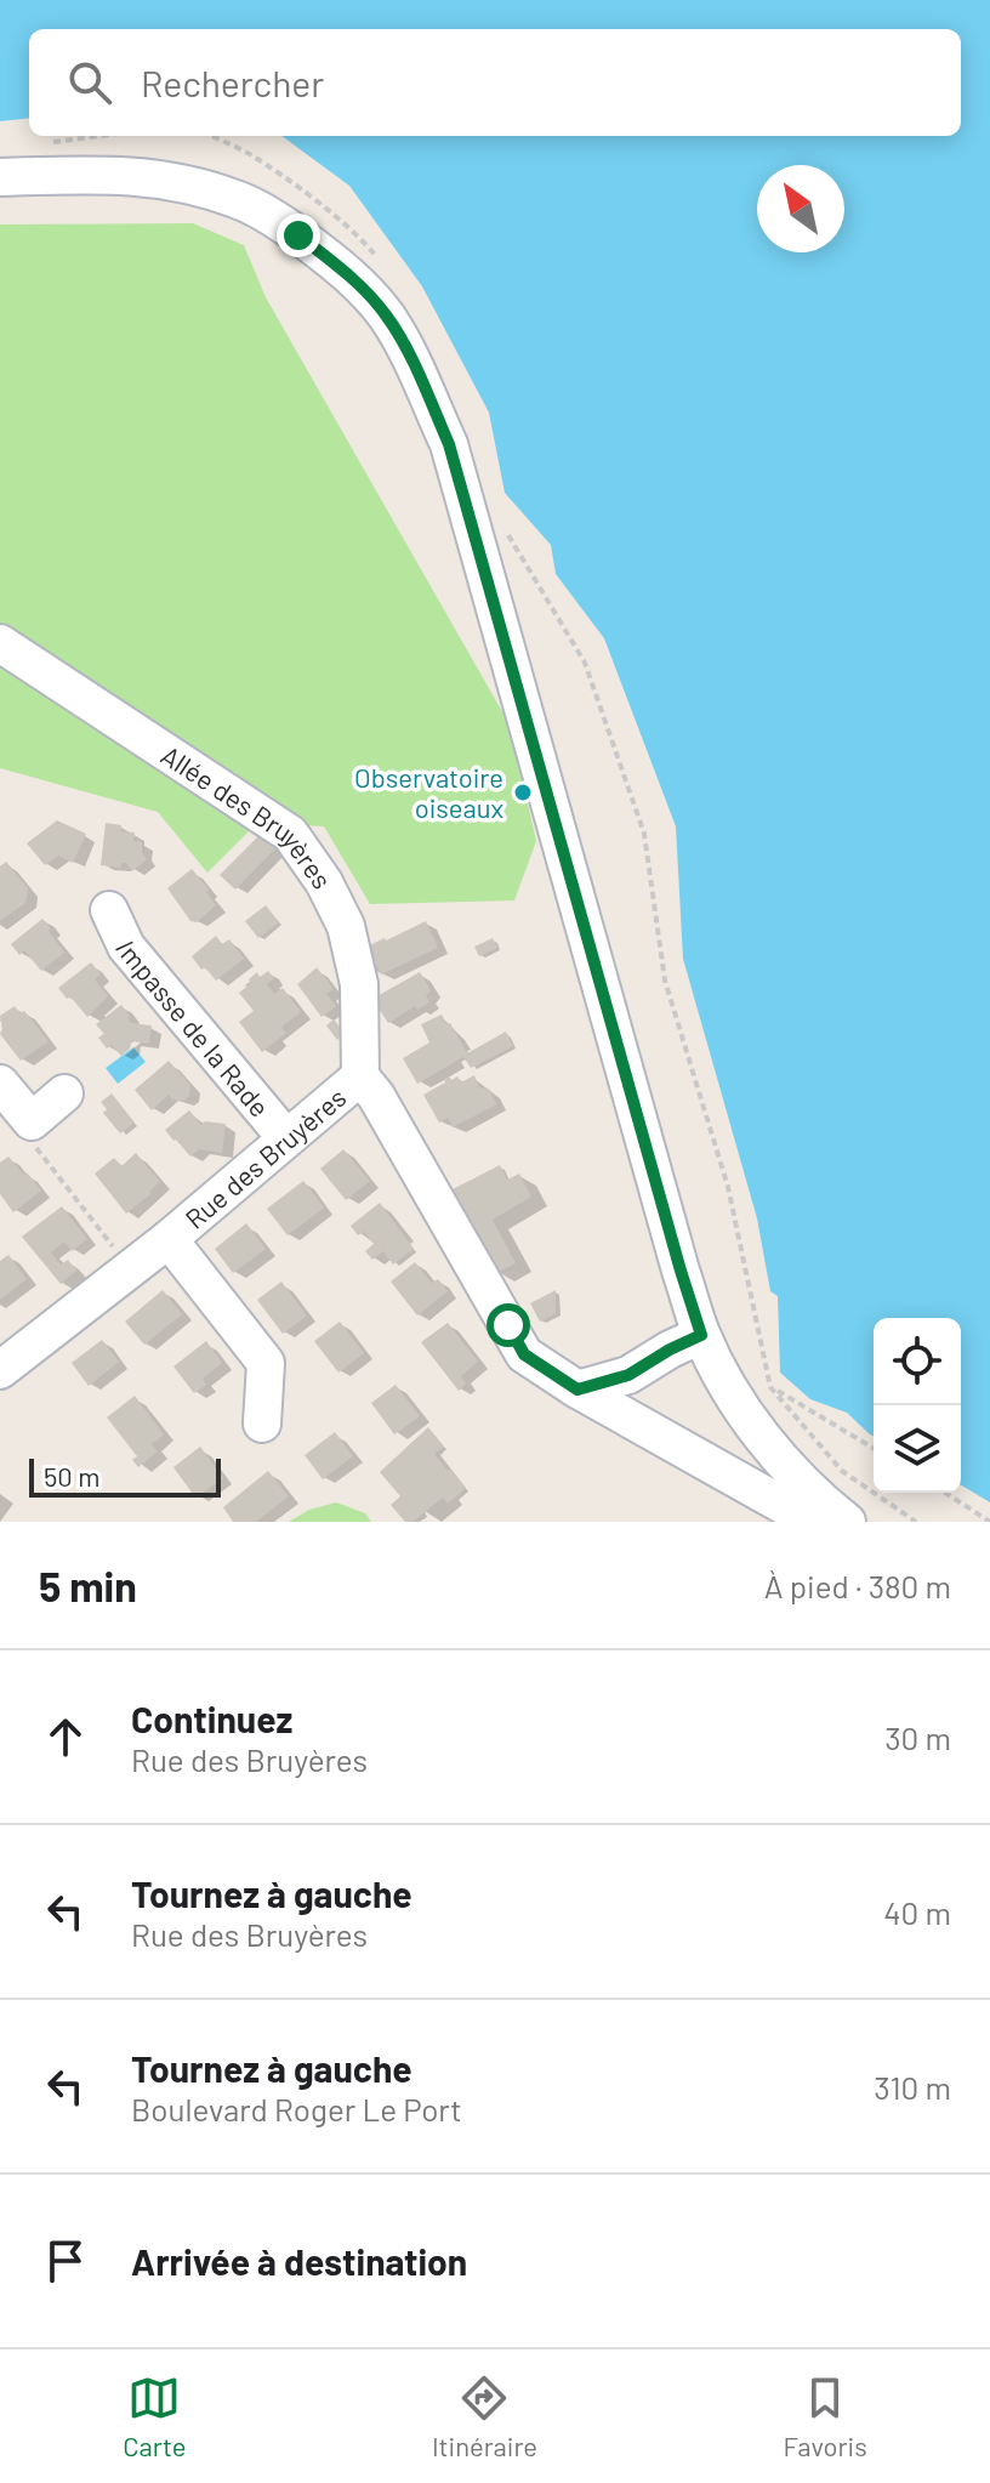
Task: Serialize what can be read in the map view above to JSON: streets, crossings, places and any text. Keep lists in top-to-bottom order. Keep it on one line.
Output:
{"streets":{"street":["Allée des Bruyères","Impasse de la Rade","Rue des Bruyères"]},"crossings":[["Allée des Bruyères","Rue des Bruyères"],["Impasse de la Rade","Rue des Bruyères"]],"places":["Observatoire oiseaux"],"scale_bar":"50 m","north":"top left","page":{"search":"Rechercher","scale":"50 m","heading":["5 min","À pied · 380 m"],"list":[["Continuez","Rue des Bruyères","30 m"],["Tournez à gauche","Rue des Bruyères","40 m"],["Tournez à gauche","Boulevard Roger Le Port","310 m"],"Arrivée à destination"],"nav":["Carte","Itinéraire","Favoris"]}}
